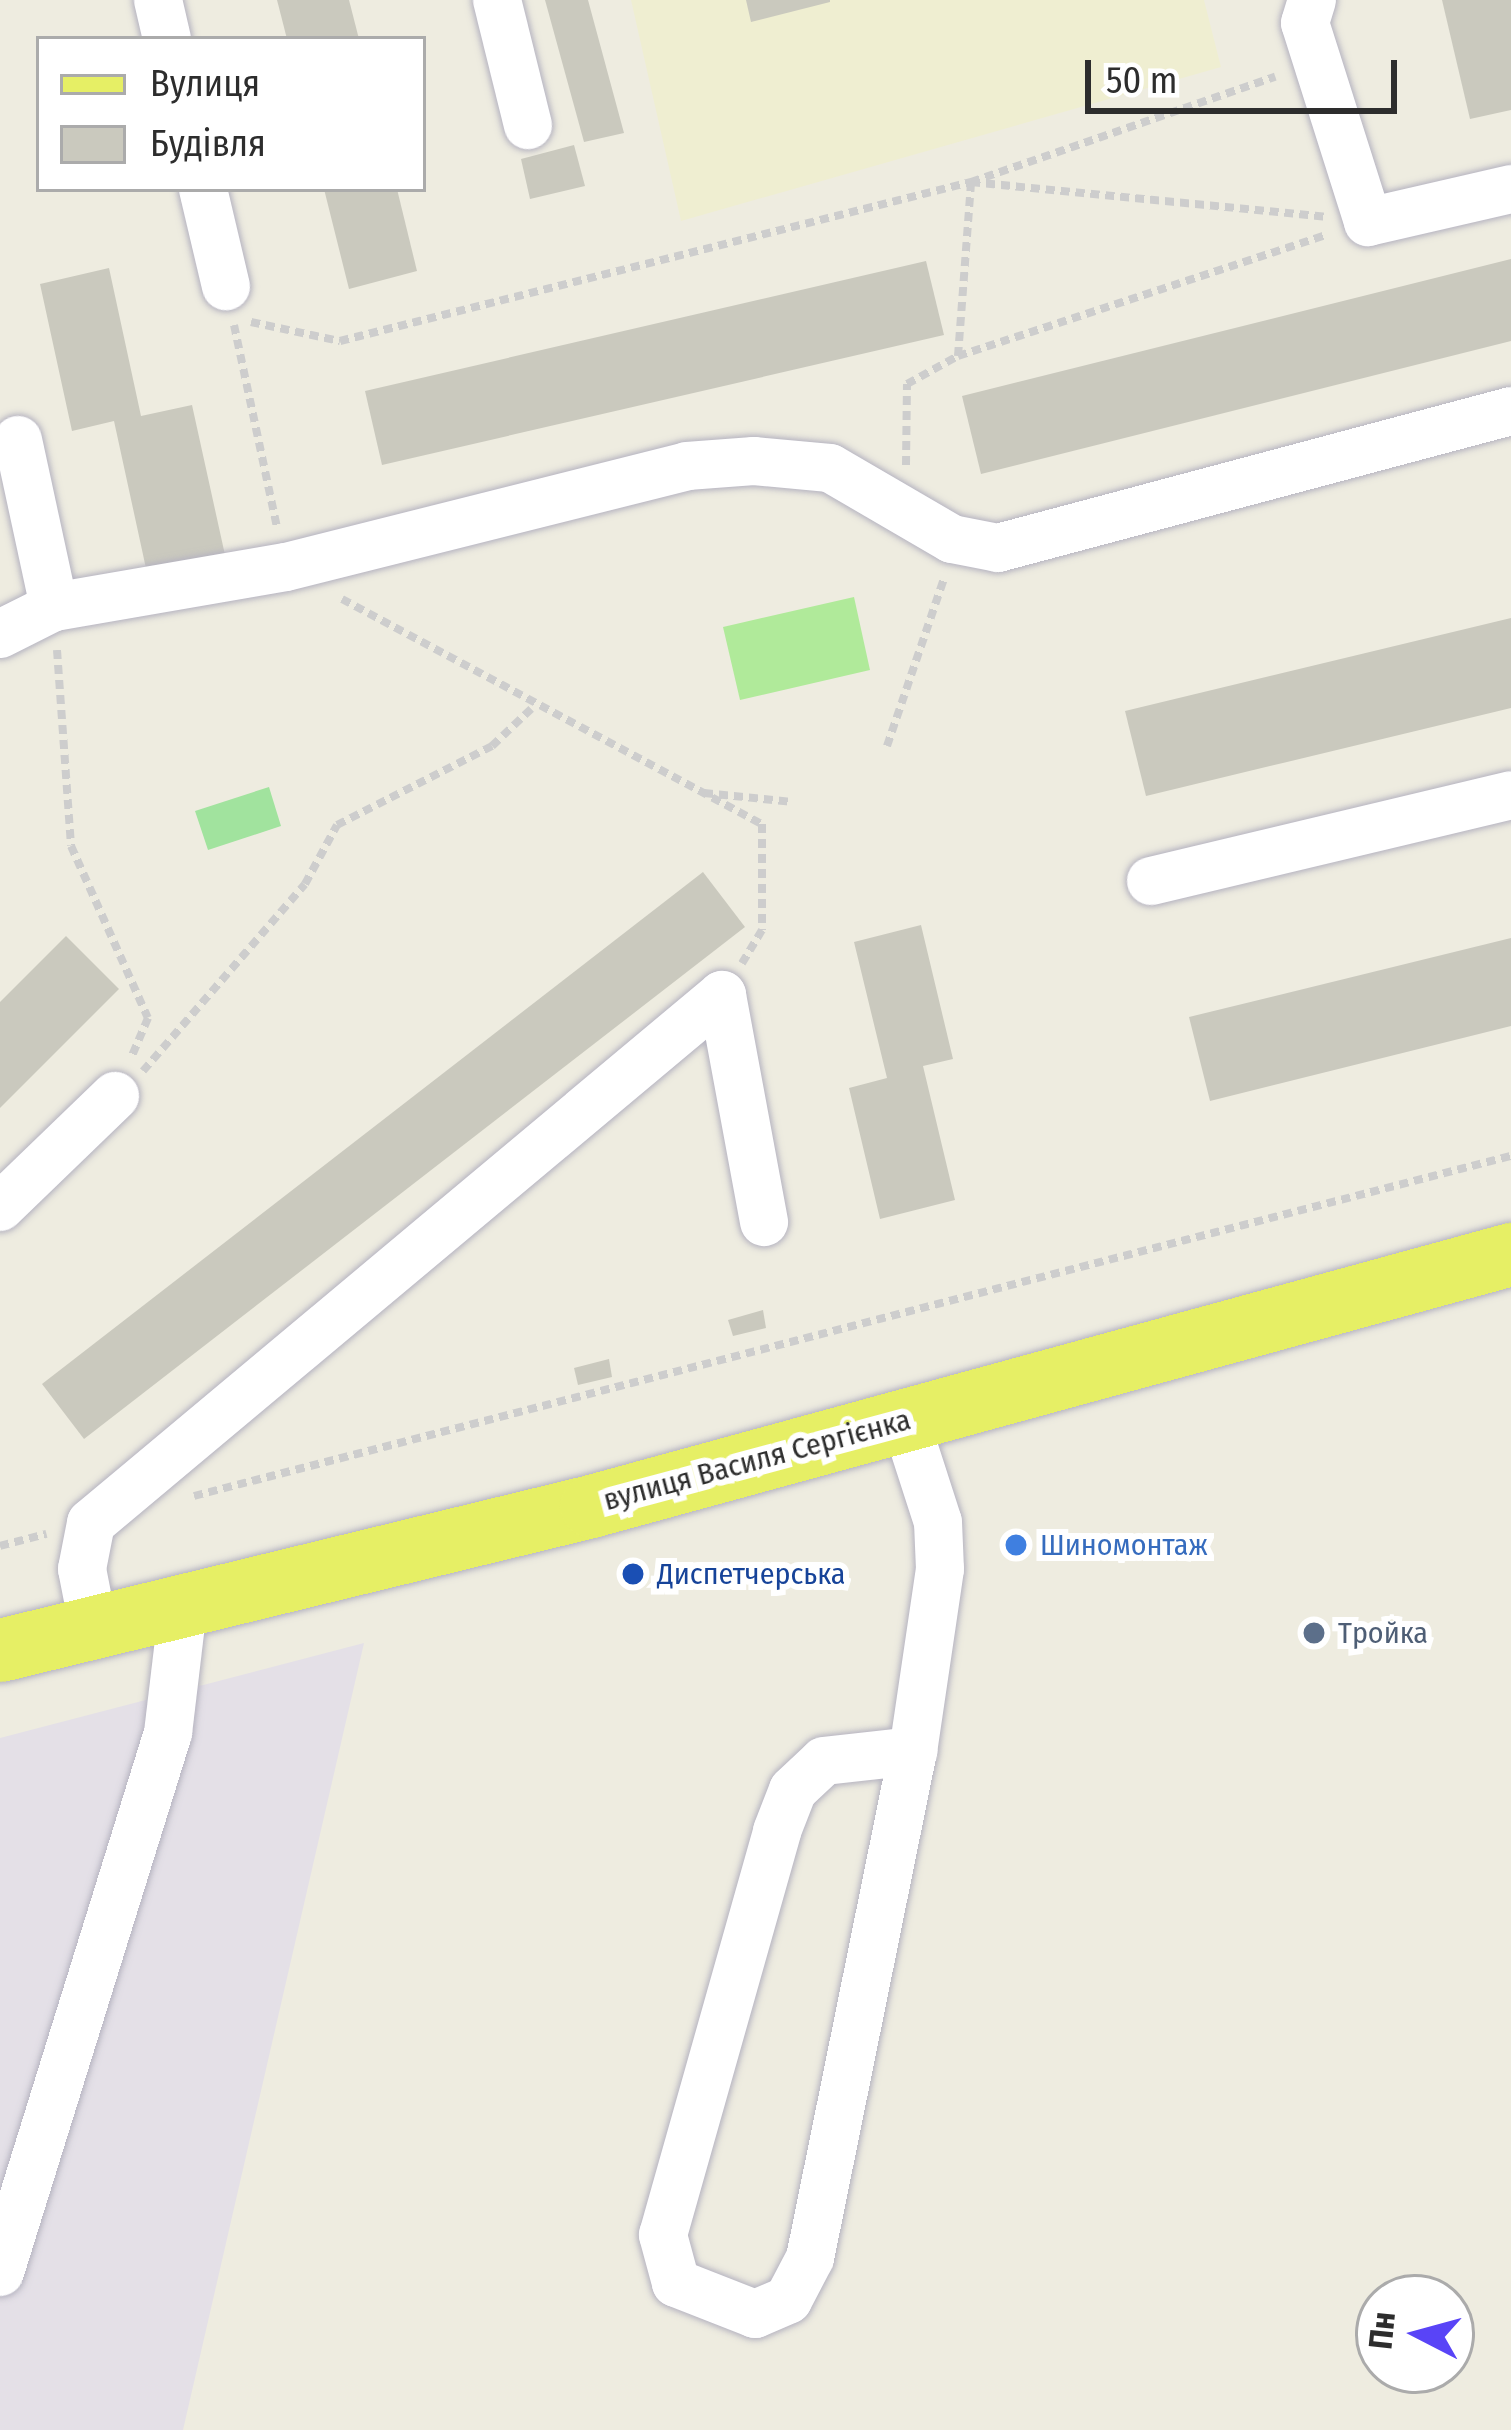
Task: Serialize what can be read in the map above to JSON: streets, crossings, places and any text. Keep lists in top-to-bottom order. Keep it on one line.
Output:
{"streets":{"main road":["вулиця Василя Сергієнка"]},"places":["Шиномонтаж","Диспетчерська","Тройка"],"legend":["Вулиця","Будівля"],"scale_bar":"50 m","north":"left"}
